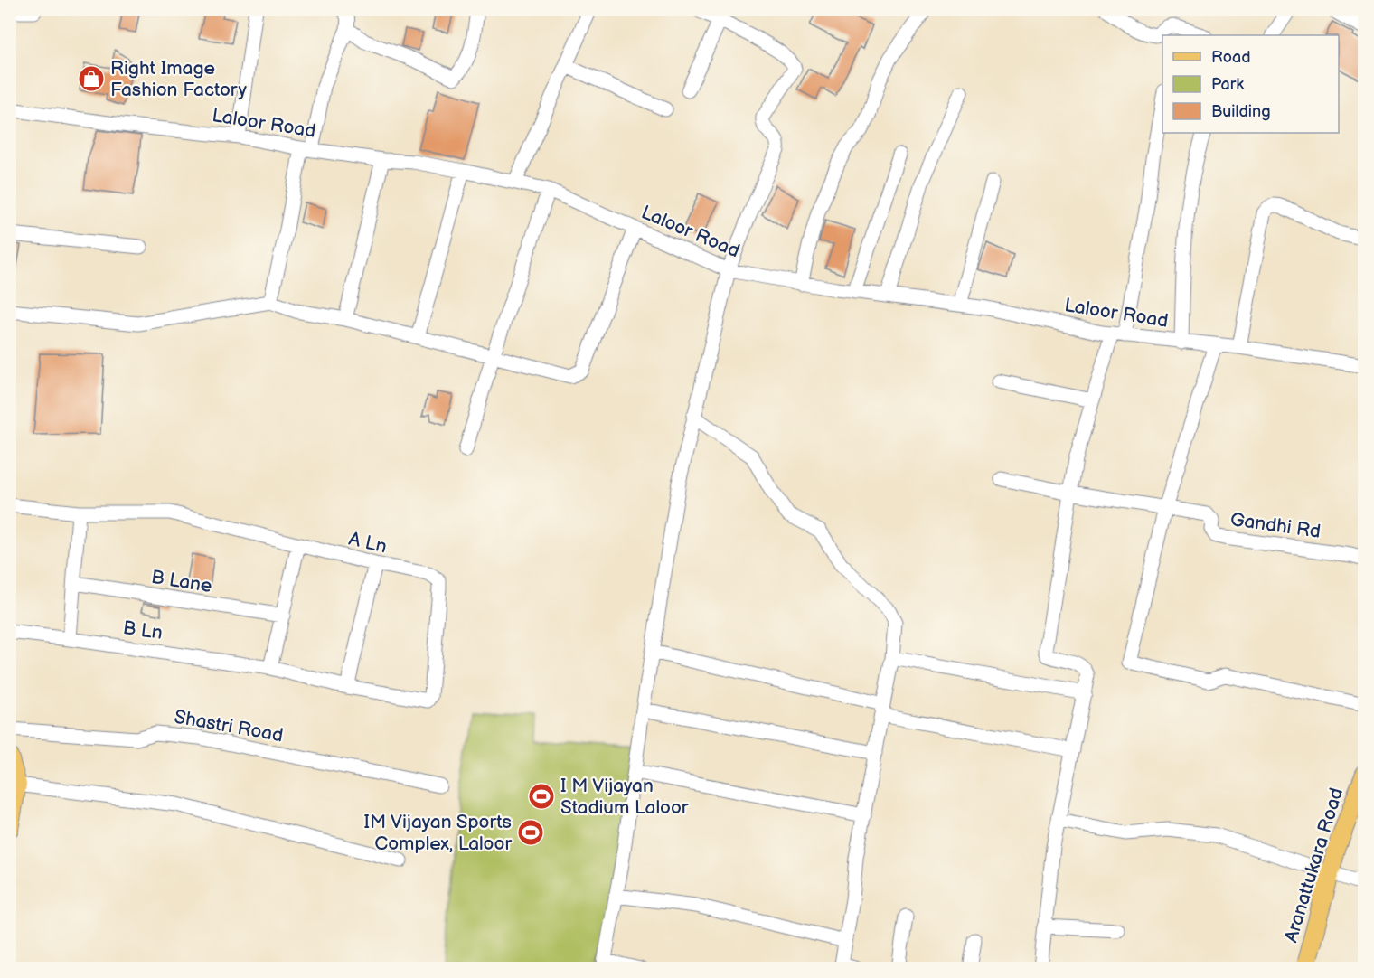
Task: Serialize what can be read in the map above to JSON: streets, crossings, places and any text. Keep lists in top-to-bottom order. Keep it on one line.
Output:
{"streets":{"main road":["Aranattukara Road"],"street":["Laloor Road","Gandhi Rd","A Ln","B Lane","B Ln","Shastri Road"]},"crossings":[["A Ln","B Ln"]],"places":{"shop":["Right Image Fashion Factory"],"sports":["I M Vijayan Stadium Laloor","IM Vijayan Sports Complex, Laloor"]},"legend":["Road","Park","Building"]}
